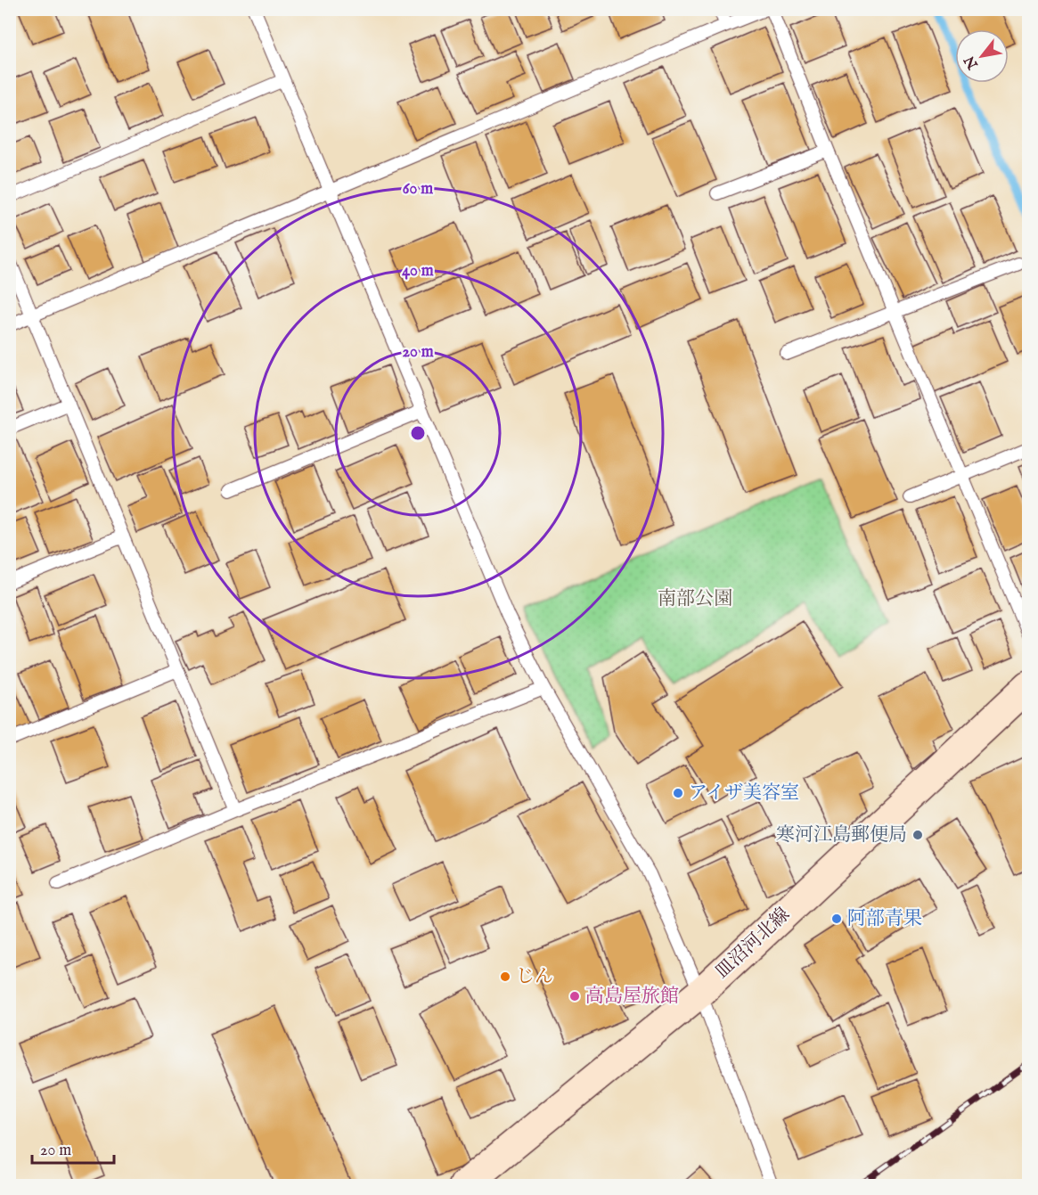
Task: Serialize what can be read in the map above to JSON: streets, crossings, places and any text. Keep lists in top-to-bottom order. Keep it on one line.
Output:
{"streets":{"main road":["皿沼河北線"]},"parks":["南部公園"],"places":["アイザ美容室","寒河江島郵便局","阿部青果","じん","高島屋旅館"],"scale_bar":"20 m","north":"bottom left","rings":["60 m","40 m","20 m"]}
